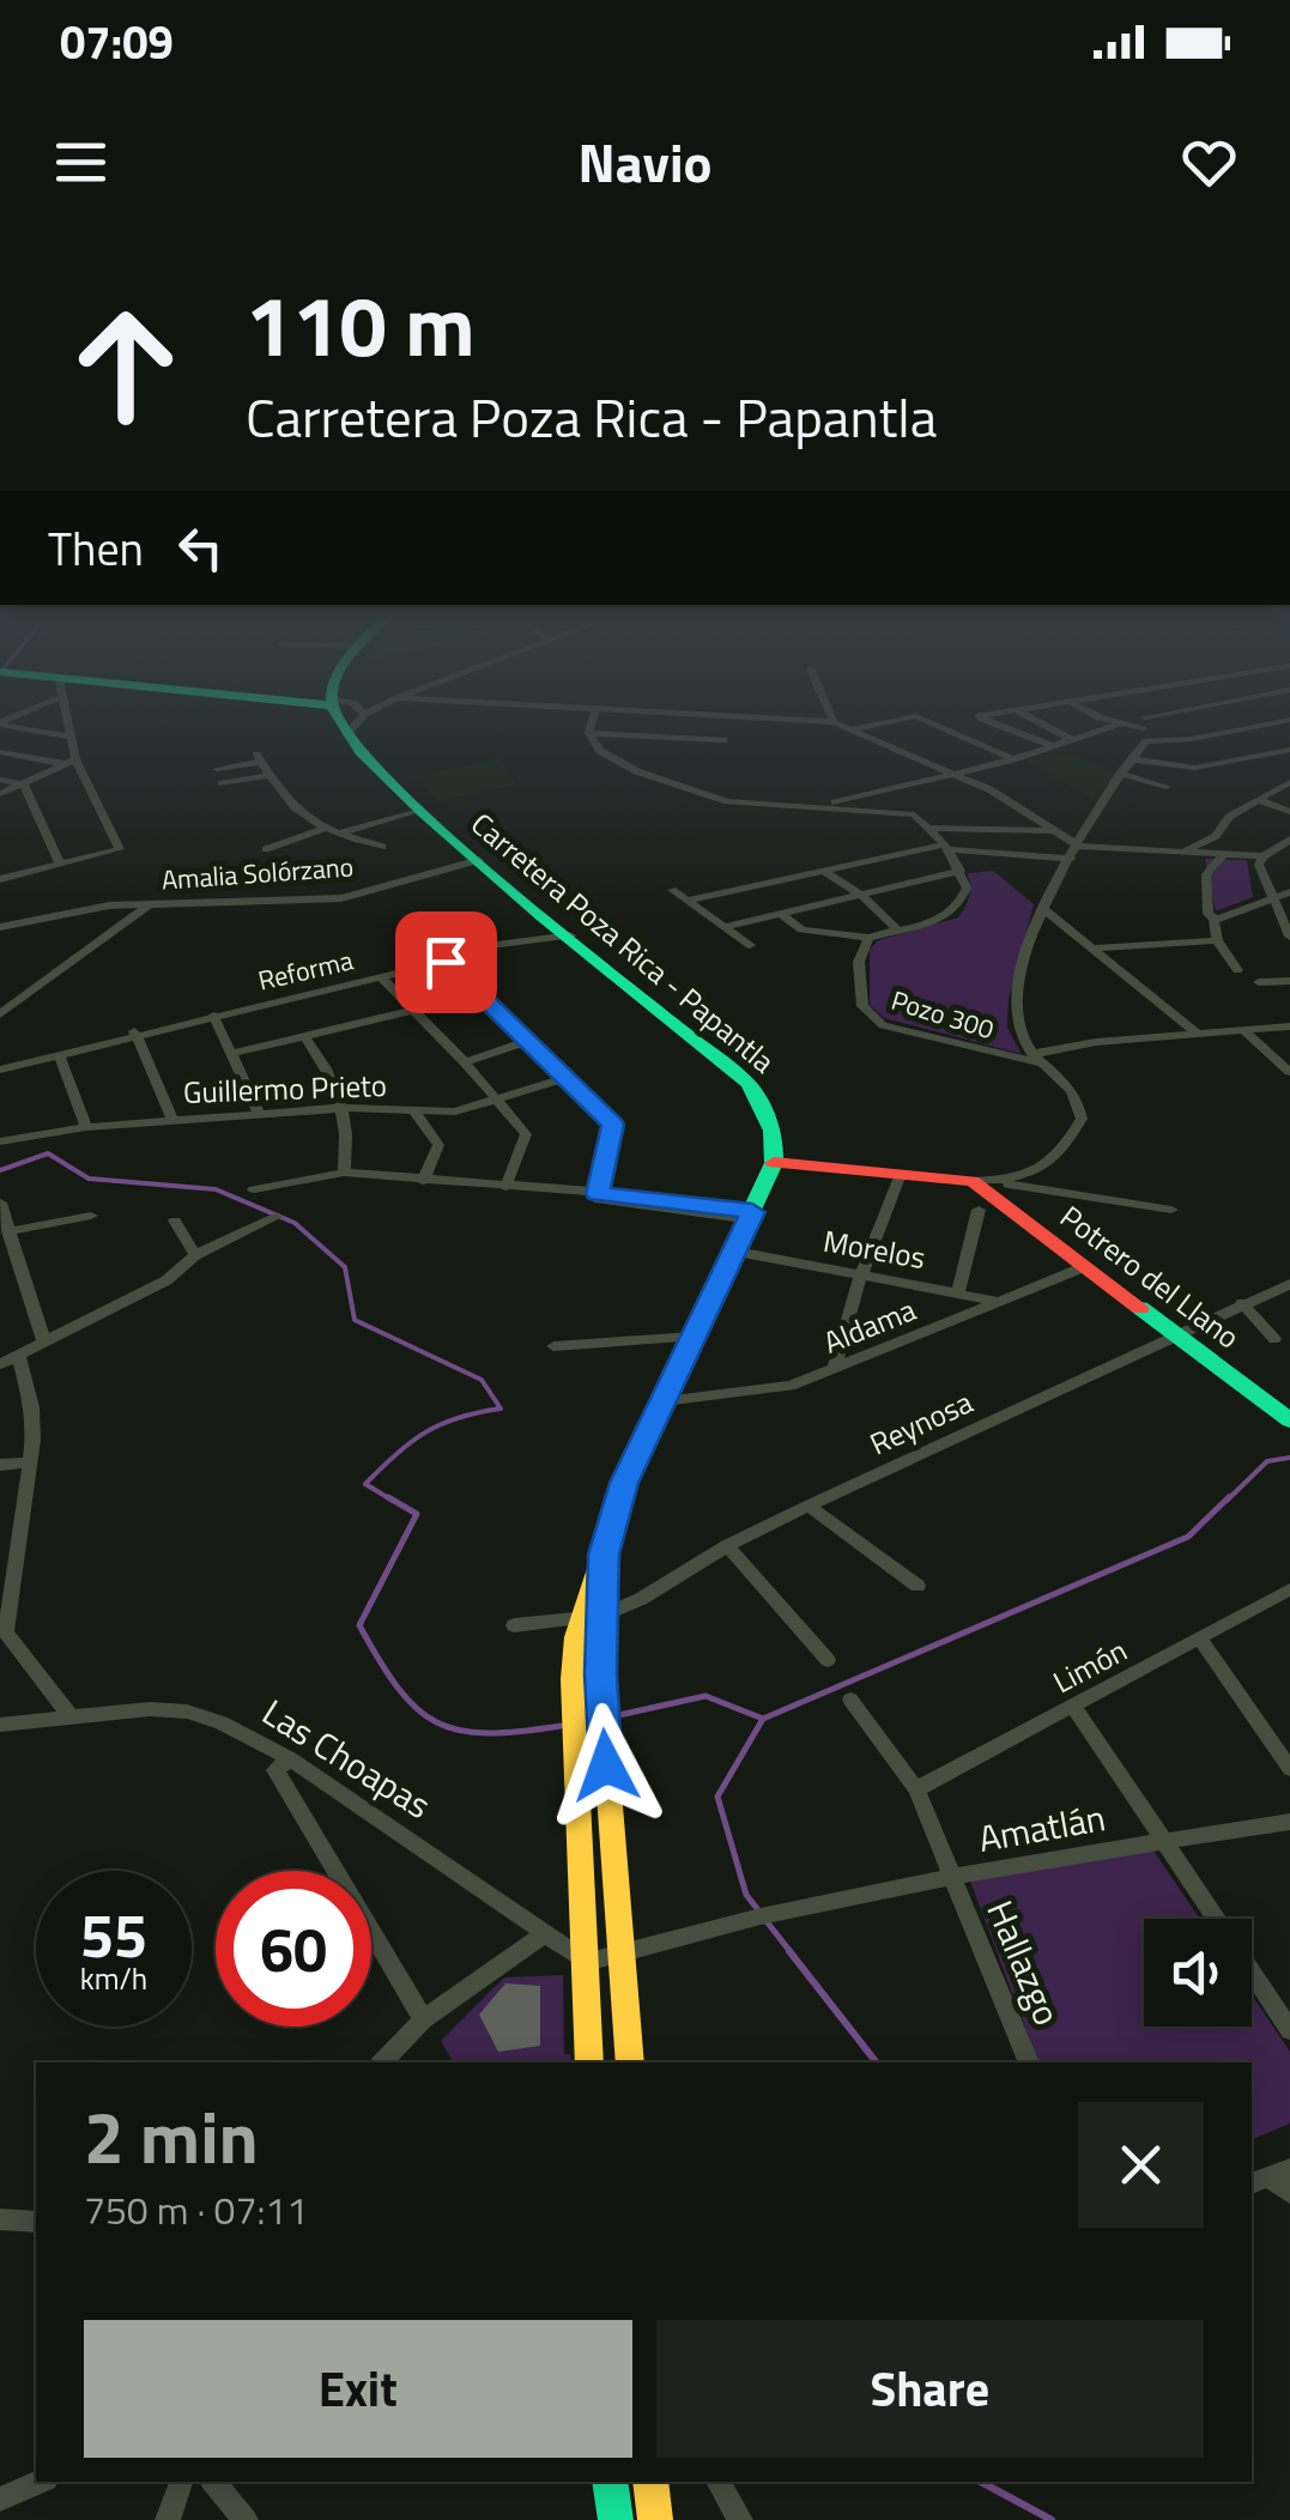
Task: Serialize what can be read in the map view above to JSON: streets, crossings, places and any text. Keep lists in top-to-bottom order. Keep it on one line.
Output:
{"streets":{"main road":["Carretera Poza Rica - Papantla","Potrero del Llano"],"street":["Amalia Solórzano","Reforma","Pozo 300","Guillermo Prieto","Morelos","Aldama","Reynosa","Limón","Las Choapas","Amatlán","Hallazgo"]},"crossings":[["Amalia Solórzano","Carretera Poza Rica - Papantla"],["Carretera Poza Rica - Papantla","Reforma"],["Carretera Poza Rica - Papantla","Potrero del Llano"],["Pozo 300","Potrero del Llano"],["Morelos","Aldama"],["Potrero del Llano","Aldama"],["Potrero del Llano","Reynosa"],["Limón","Hallazgo"],["Amatlán","Hallazgo"]],"page":{"status":"07:09","header":"Navio","turn":["110 m","Carretera Poza Rica - Papantla"],"then":"Then","speed":"55 km/h","limit":"60","heading":["2 min","750 m · 07:11"],"buttons":["Exit","Share"]}}
